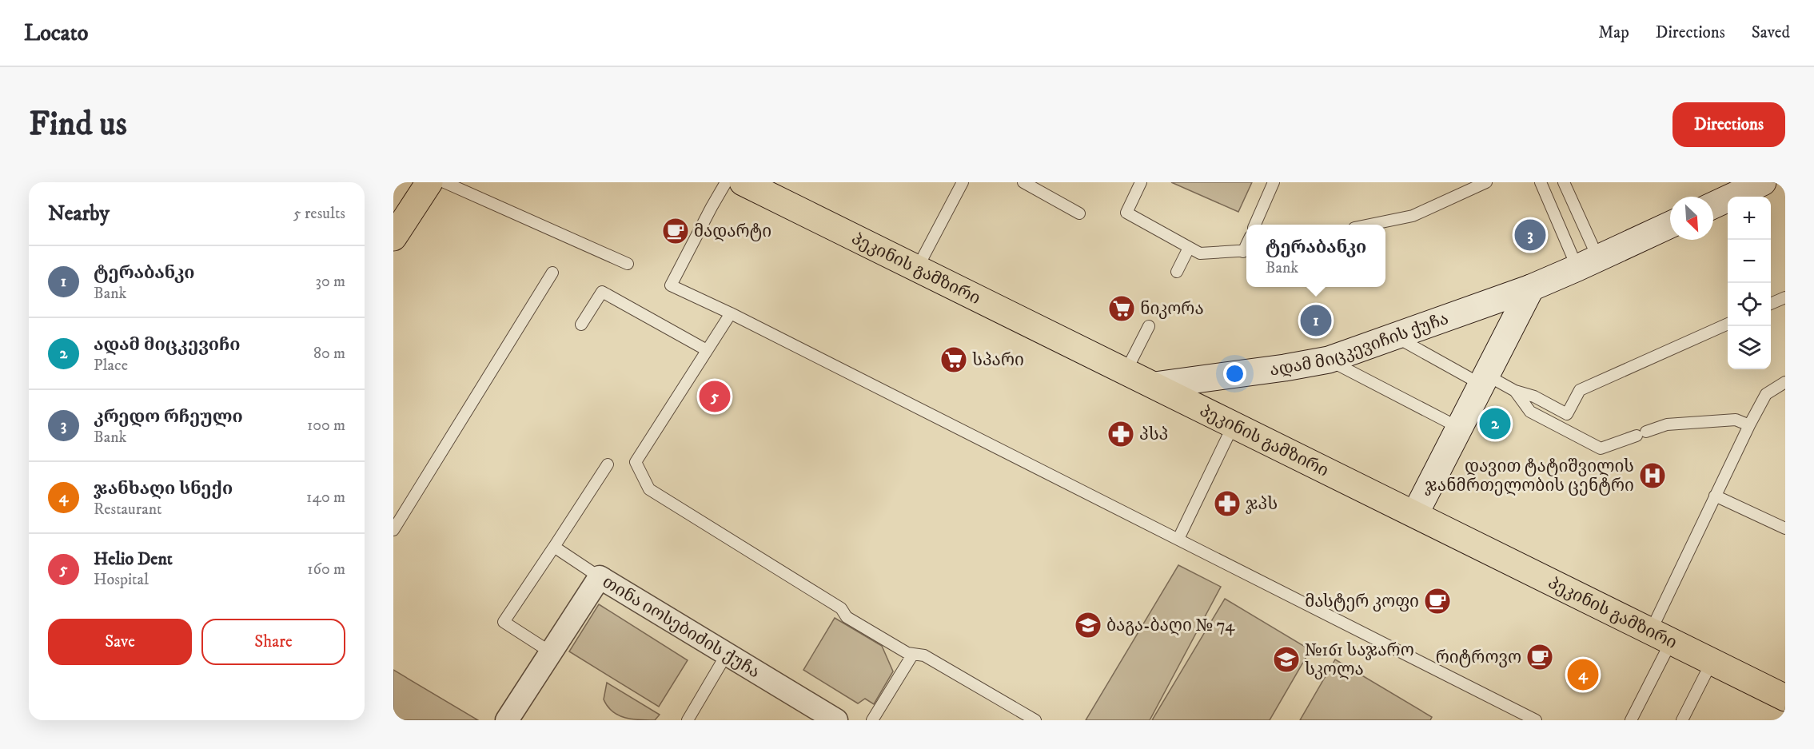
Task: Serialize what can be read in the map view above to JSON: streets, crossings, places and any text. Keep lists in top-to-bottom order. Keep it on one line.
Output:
{"streets":{"main road":["პეკინის გამზირი","ადამ მიცკევიჩის ქუჩა"],"street":["თინა იოსებიძის ქუჩა"]},"crossings":[["პეკინის გამზირი","ადამ მიცკევიჩის ქუჩა"]],"places":{"cafe":["მადარტი","მასტერ კოფი","რიტროვო"],"supermarket":["ნიკორა","სპარი"],"pharmacy":["პსპ","ჯპს"],"hospital":["დავით ტატიშვილის ჯანმრთელობის ცენტრი"],"school or university":["ბაგა-ბაღი № 74","№161 საჯარო სკოლა"]},"north":"bottom right","page":{"header":"Locato","nav":["Map","Directions","Saved"],"buttons":["Directions",["Save","Share"]],"title":"Find us","heading":["Nearby","5 results"],"map_buttons":["+","−"],"pins":["3","1","5","2","4"],"popup":["ტერაბანკი","Bank"],"list":[{"mark":"1","name":"ტერაბანკი","note":"Bank","value":"30 m"},{"mark":"2","name":"ადამ მიცკევიჩი","note":"Place","value":"80 m"},{"mark":"3","name":"კრედო რჩეული","note":"Bank","value":"100 m"},{"mark":"4","name":"ჯანხაღი სნექი","note":"Restaurant","value":"140 m"},{"mark":"5","name":"Helio Dent","note":"Hospital","value":"160 m"}]}}
